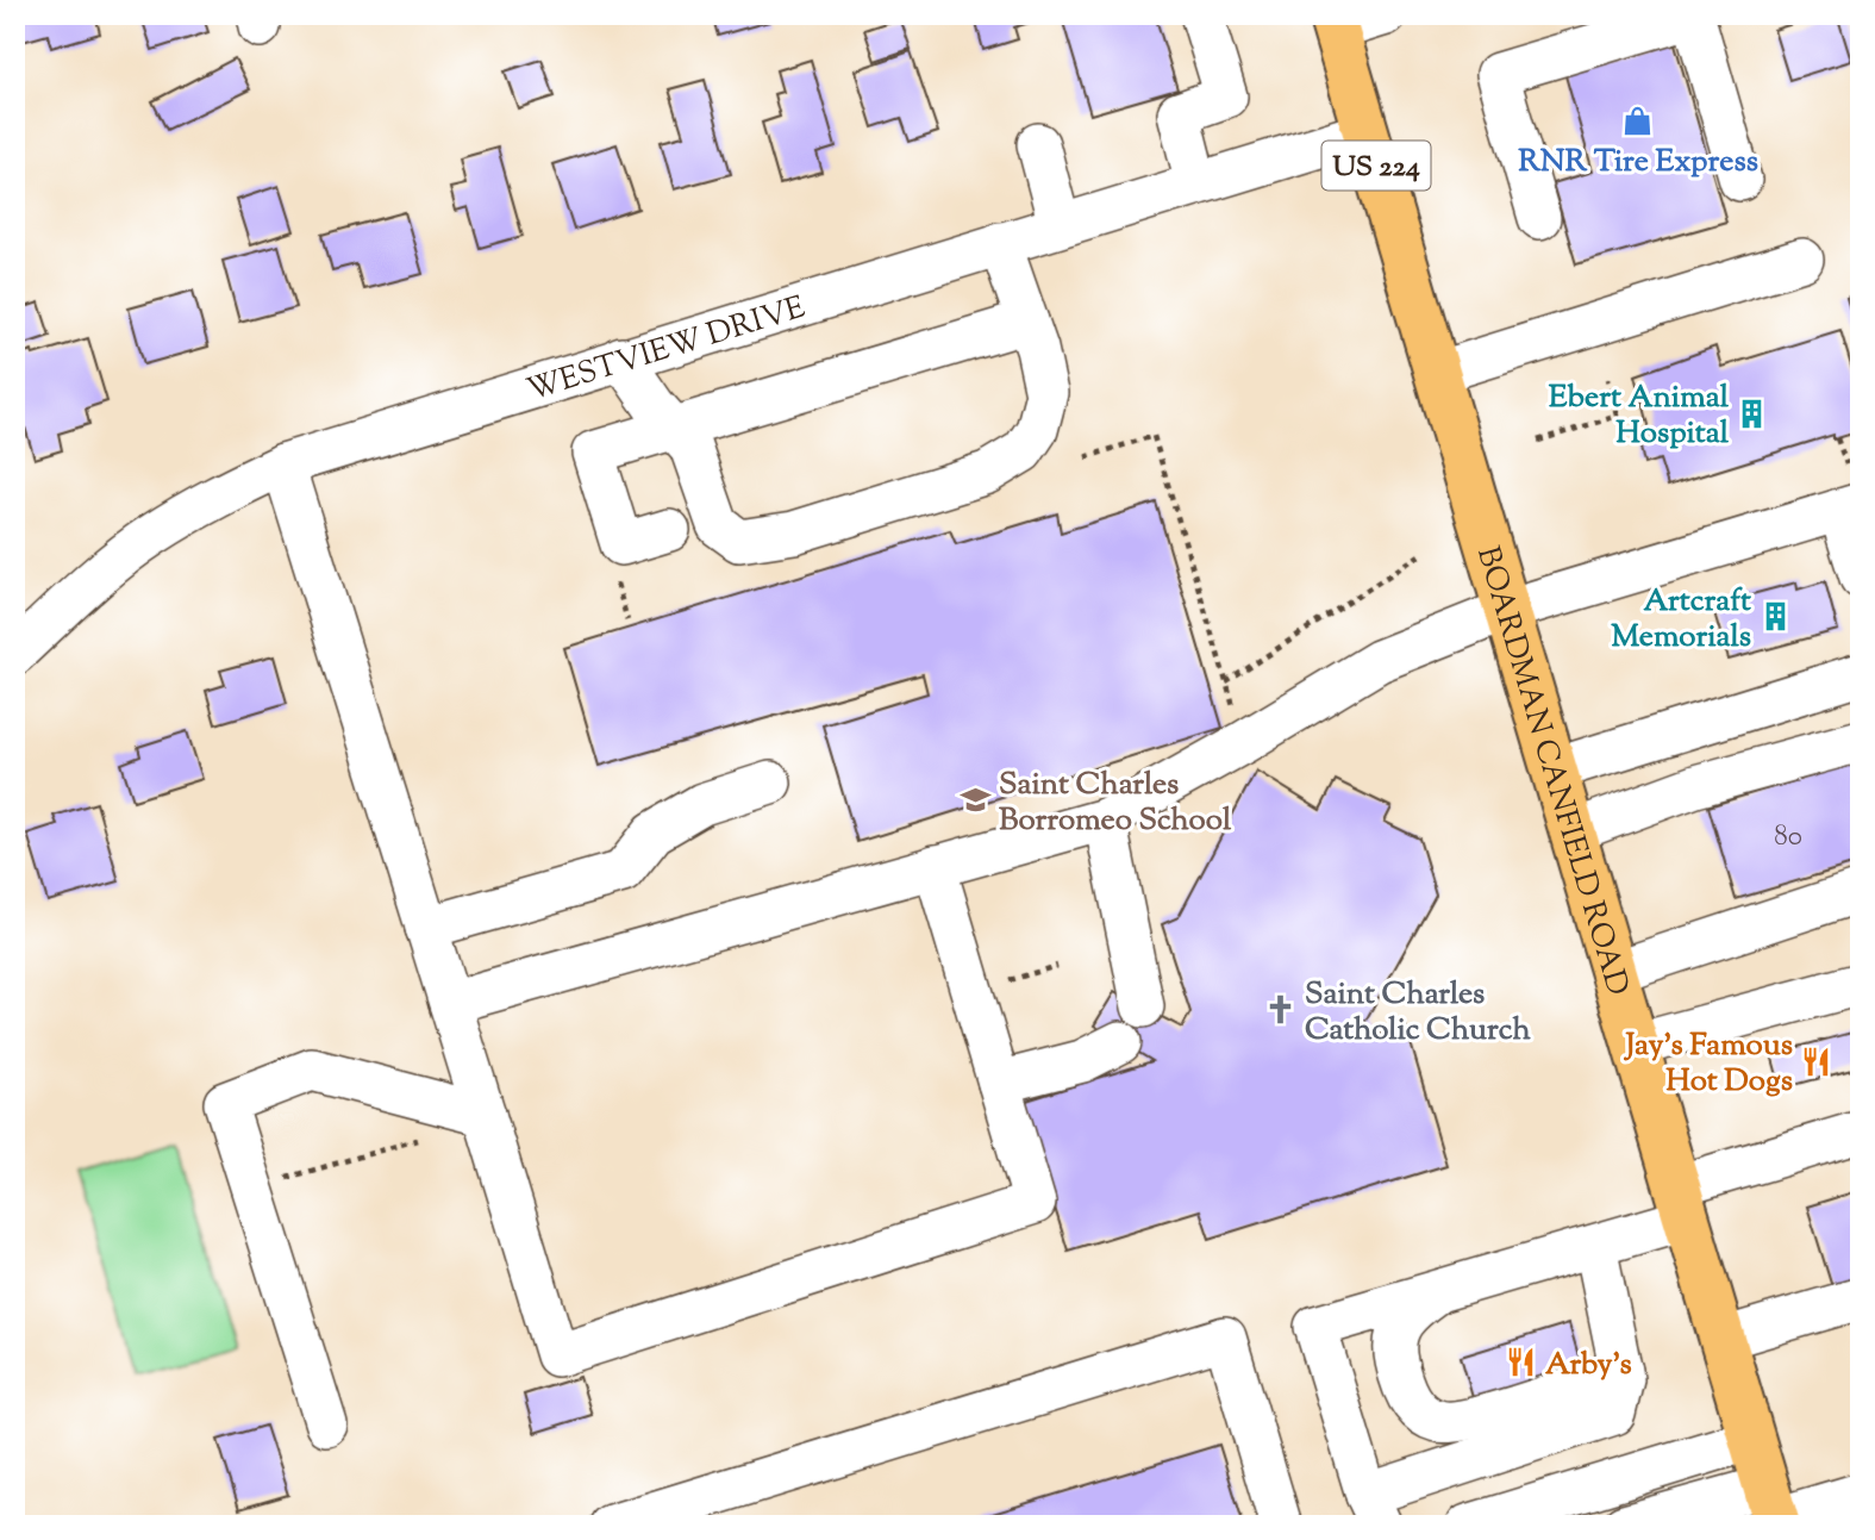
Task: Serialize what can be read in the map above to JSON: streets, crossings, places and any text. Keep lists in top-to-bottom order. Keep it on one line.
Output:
{"streets":{"main road":["US 224","BOARDMAN CANFIELD ROAD"],"street":["WESTVIEW DRIVE"]},"crossings":[["WESTVIEW DRIVE","BOARDMAN CANFIELD ROAD"]],"places":{"shop":["RNR Tire Express"],"building":["Ebert Animal Hospital","Artcraft Memorials"],"school or university":["Saint Charles Borromeo School"],"church":["Saint Charles Catholic Church"],"restaurant":["Jay's Famous Hot Dogs","Arby's"]},"house_numbers":["80"]}
